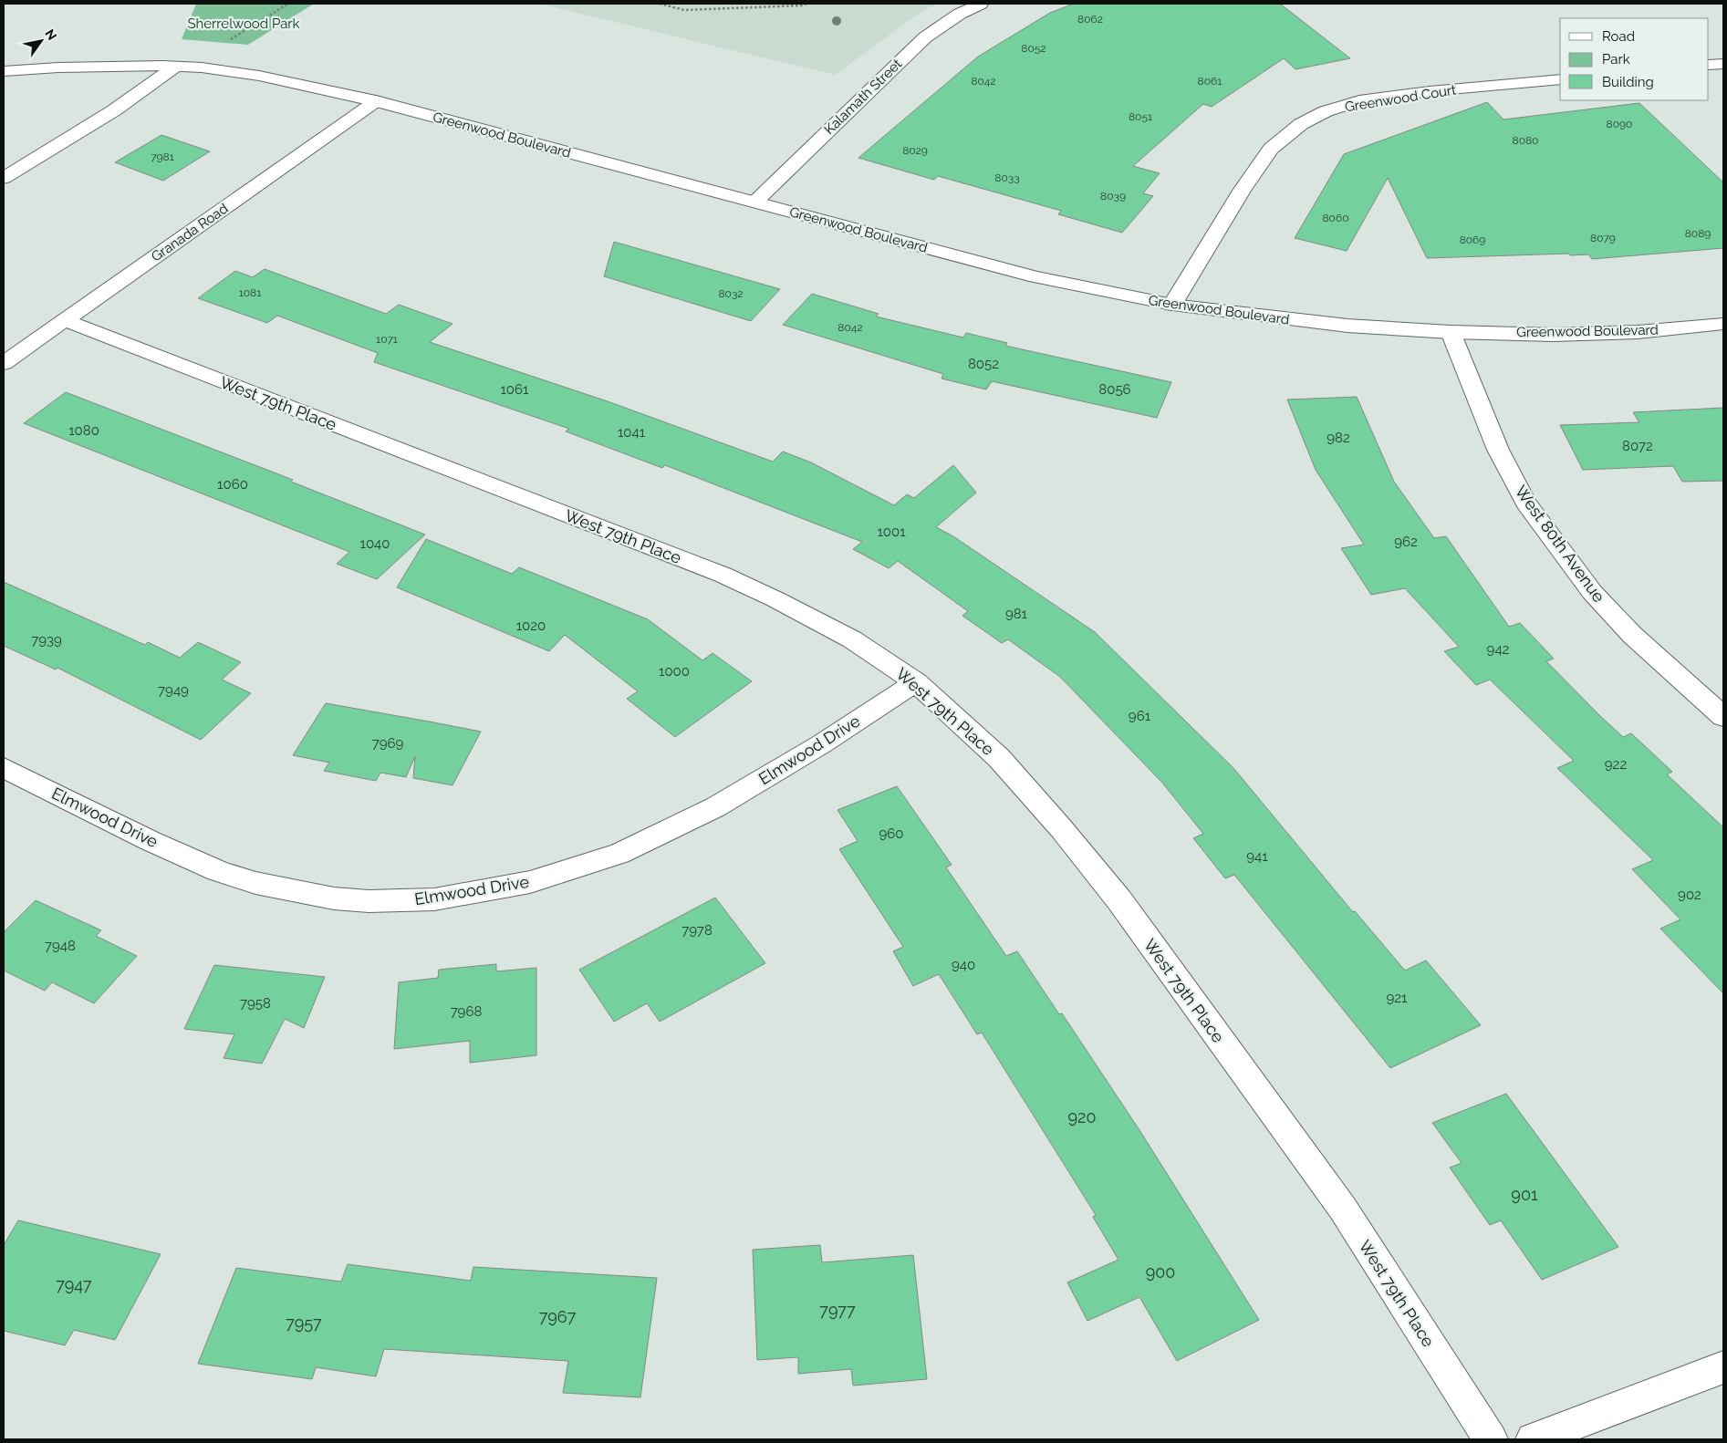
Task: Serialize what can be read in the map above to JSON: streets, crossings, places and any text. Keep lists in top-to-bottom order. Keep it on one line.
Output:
{"streets":{"street":["Kalamath Street","Greenwood Court","Greenwood Boulevard","Granada Road","West 79th Place","West 80th Avenue","Elmwood Drive"]},"crossings":[["Kalamath Street","Greenwood Boulevard"],["Greenwood Court","Greenwood Boulevard"],["Greenwood Boulevard","Granada Road"],["Greenwood Boulevard","West 80th Avenue"],["Granada Road","West 79th Place"],["West 79th Place","Elmwood Drive"]],"parks":["Sherrelwood Park"],"house_numbers":["8062","8052","8042","8061","8051","8090","8080","8029","7981","8033","8039","8060","8089","8079","8069","1081","8032","8042","1071","8052","1061","8056","1080","1041","982","8072","1060","1001","962","1040","981","1020","7939","942","1000","7949","961","7969","922","960","941","902","7978","7948","940","921","7958","7968","920","901","900","7947","7977","7967","7957"],"legend":["Road","Park","Building"],"north":"top right"}
